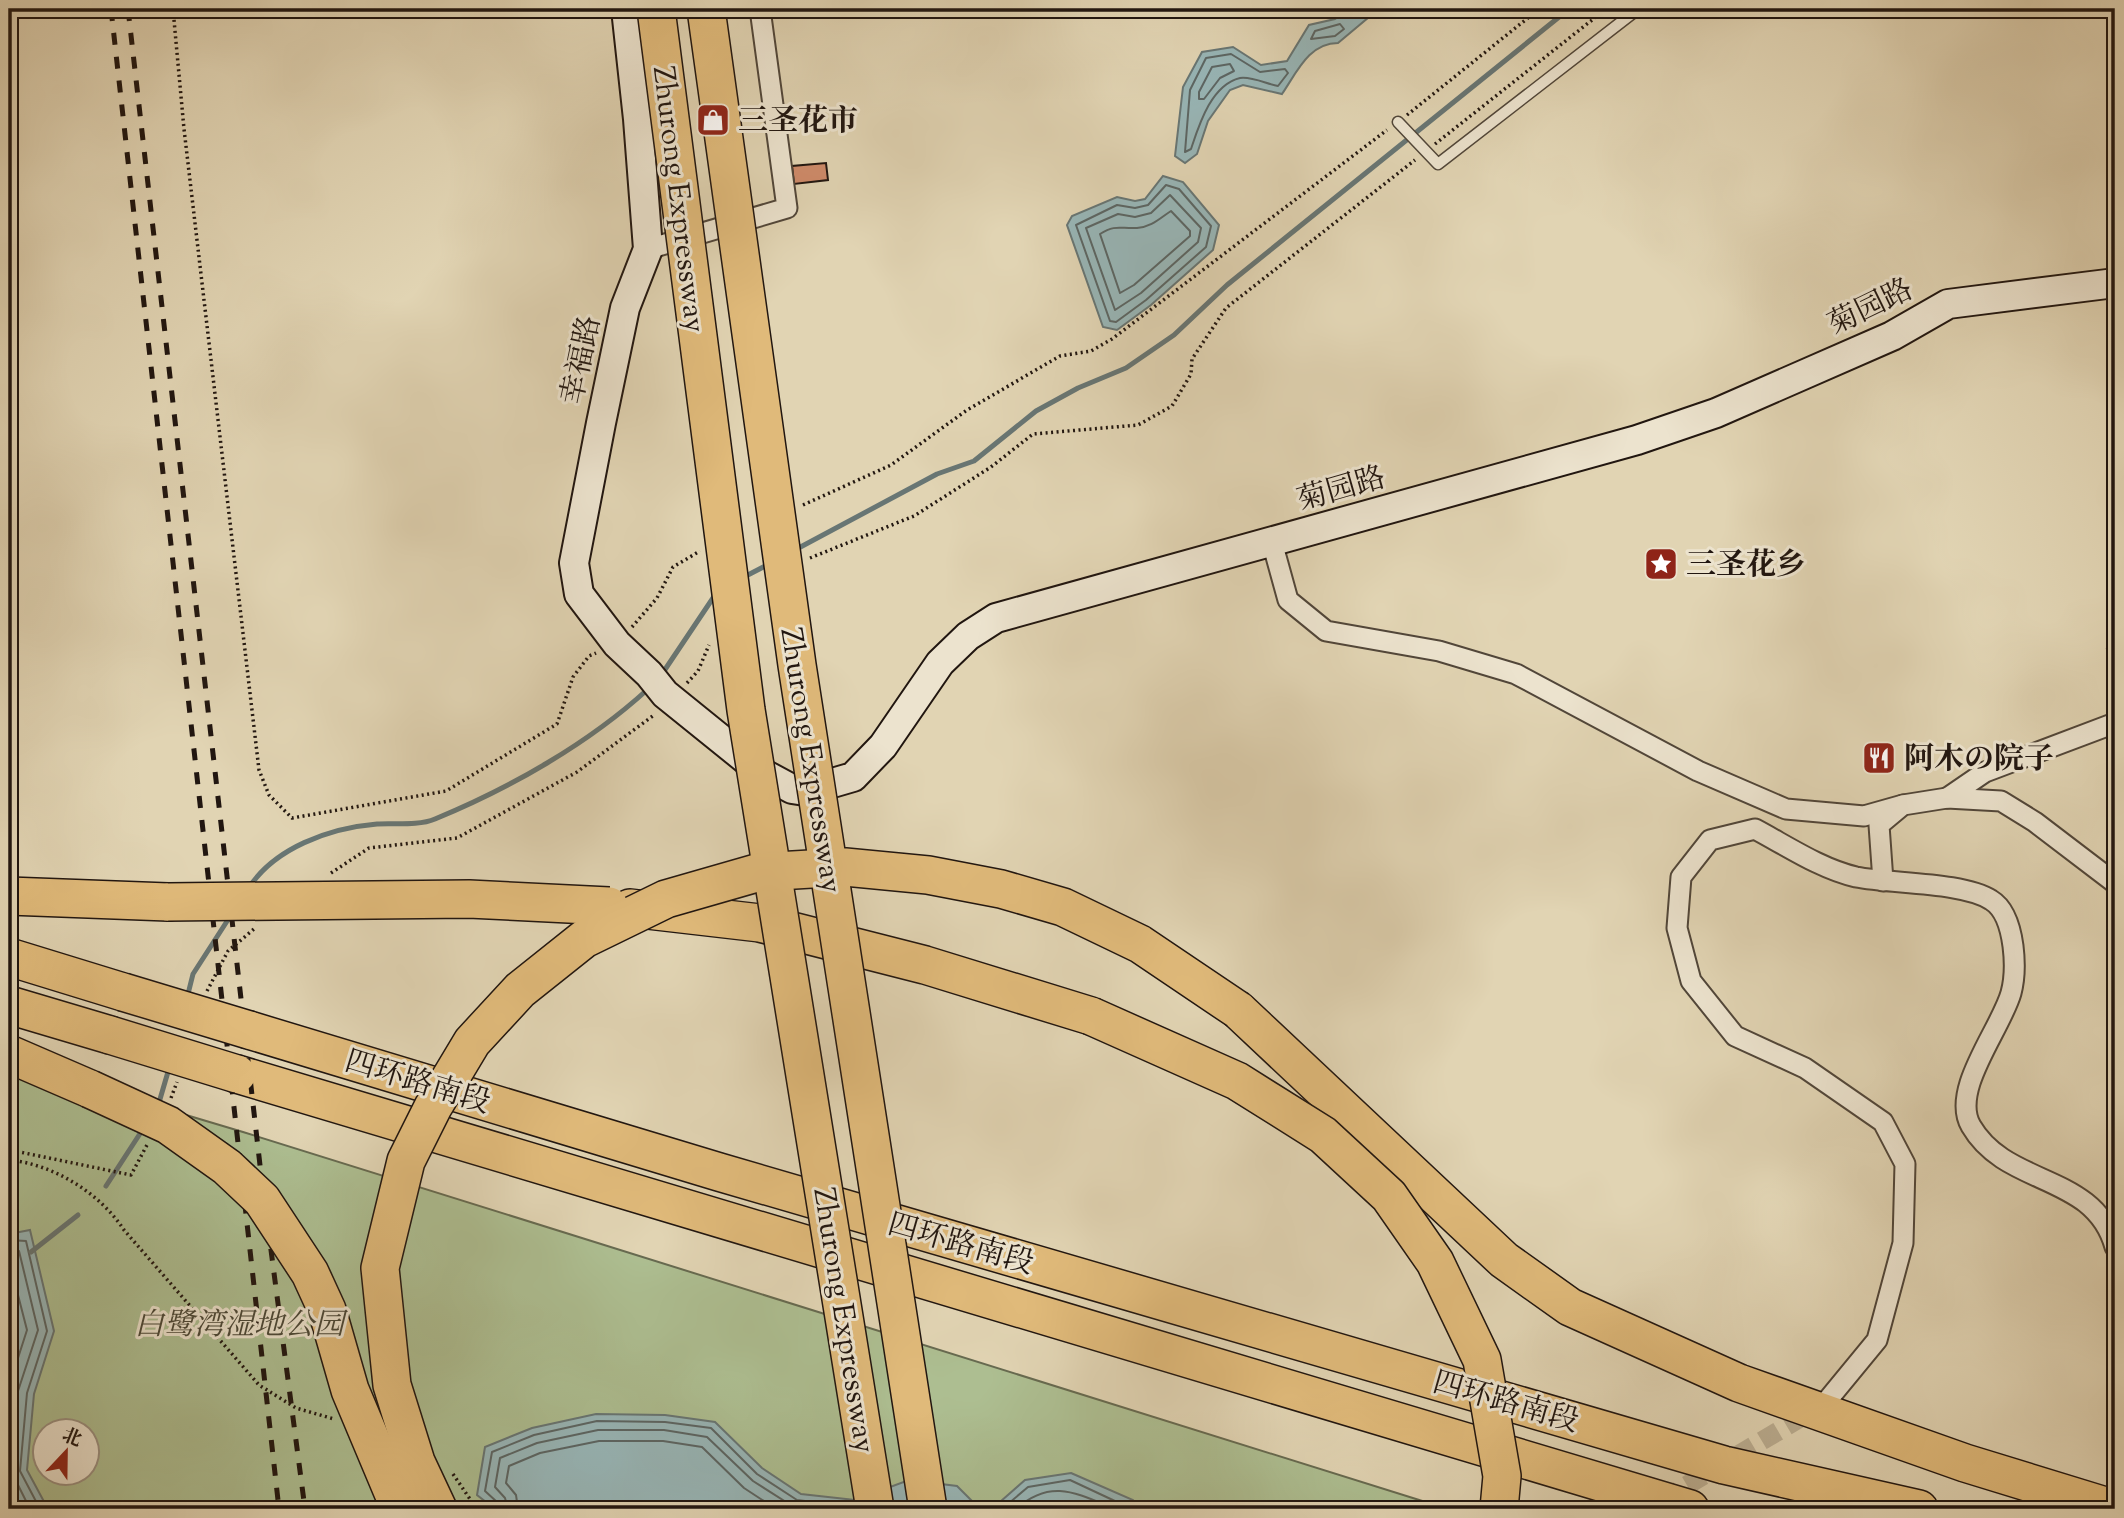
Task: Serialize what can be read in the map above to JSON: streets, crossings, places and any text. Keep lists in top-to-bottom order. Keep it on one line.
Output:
{"streets":{"highway":["Zhurong Expressway","四环路南段"],"street":["菊园路","幸福路"]},"crossings":[["菊园路","幸福路"]],"parks":["白鹭湾湿地公园"],"places":{"shop":["三圣花市"],"place":["三圣花乡"],"restaurant":["阿木の院子"]},"north":"top"}
